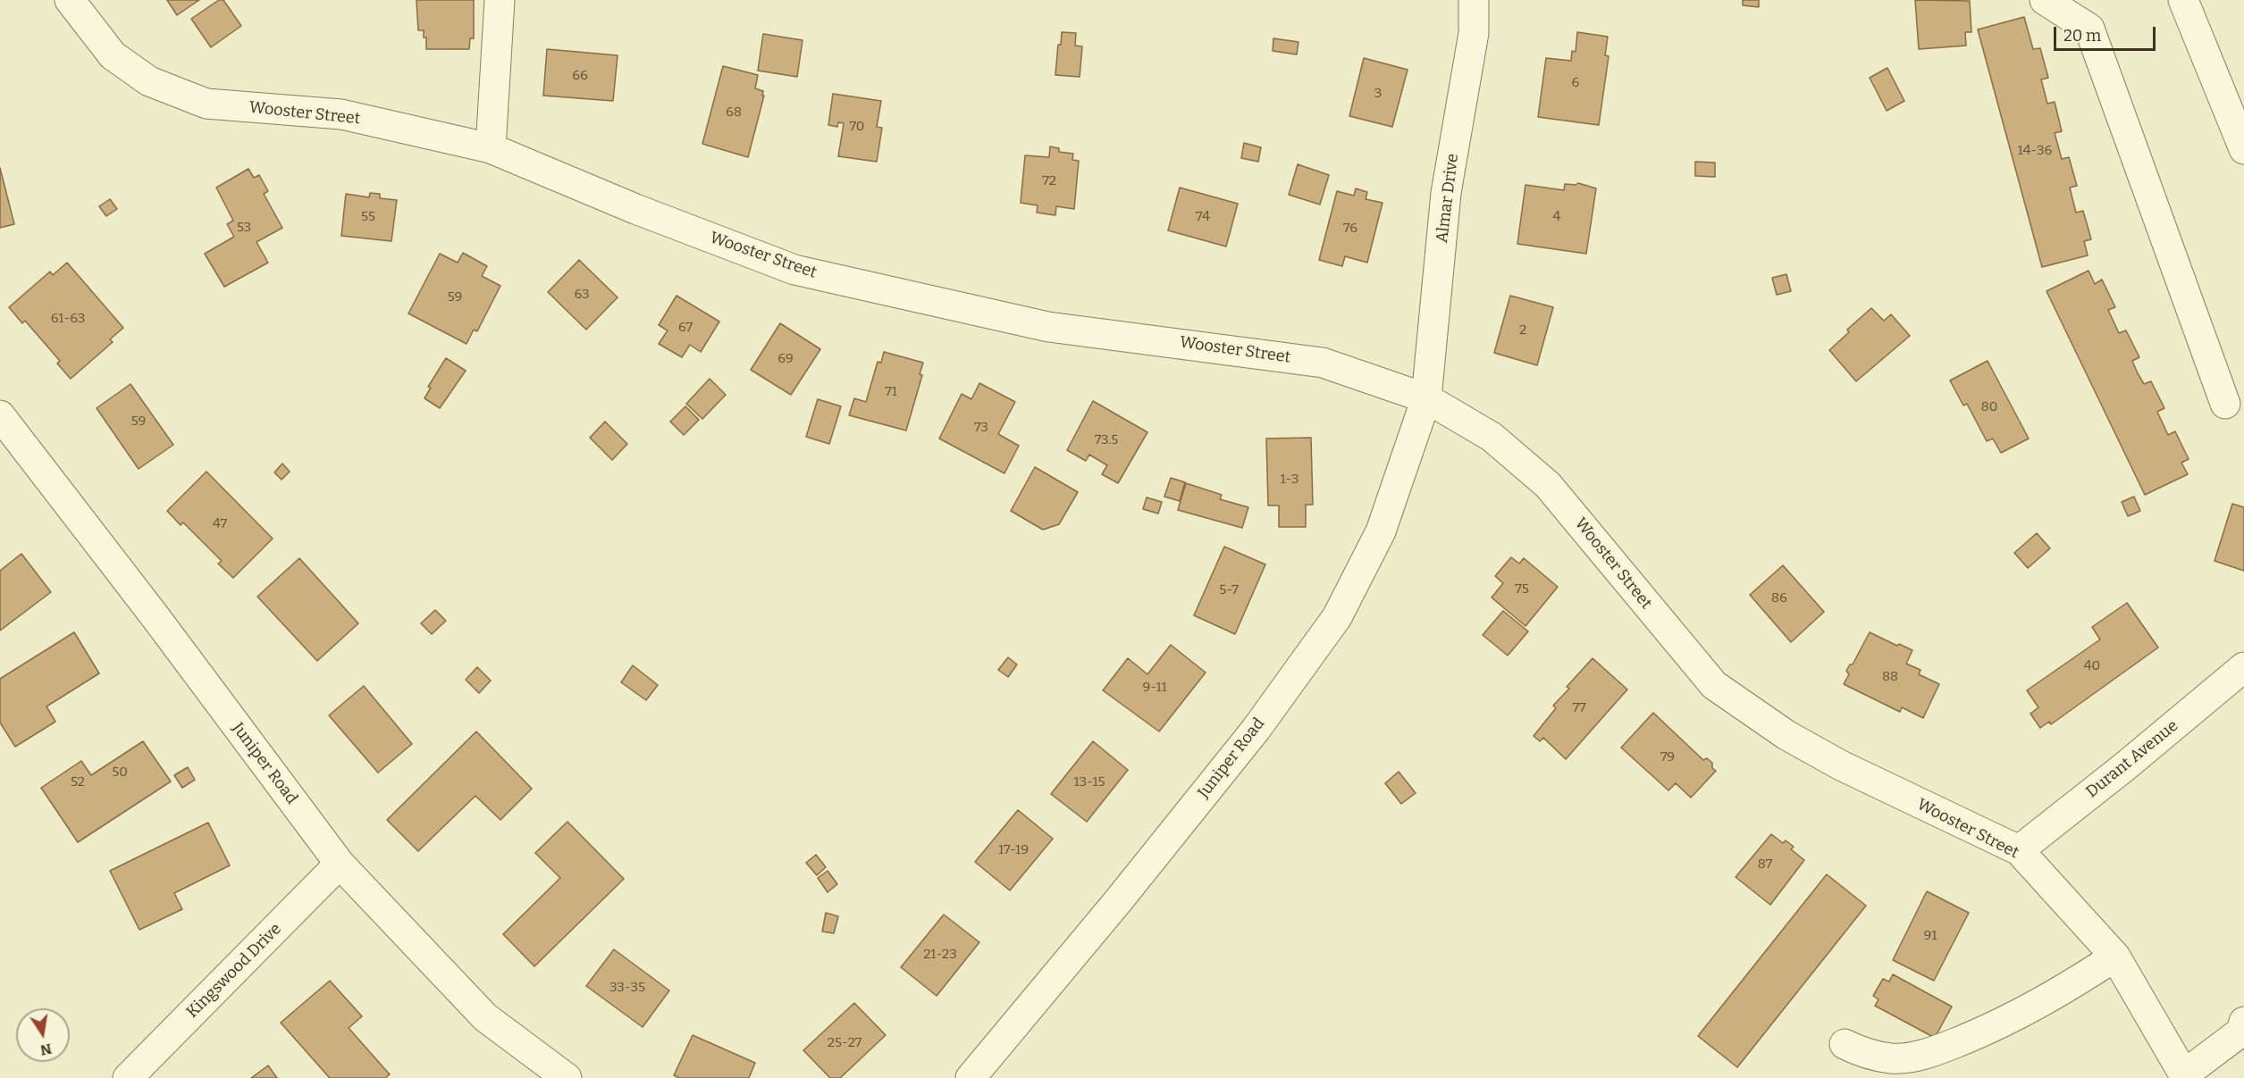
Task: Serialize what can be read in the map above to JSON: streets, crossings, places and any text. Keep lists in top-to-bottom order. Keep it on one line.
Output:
{"streets":{"street":["Wooster Street","Almar Drive","Juniper Road","Durant Avenue","Kingswood Drive"]},"crossings":[["Wooster Street","Almar Drive"],["Wooster Street","Juniper Road"],["Wooster Street","Durant Avenue"],["Almar Drive","Juniper Road"],["Juniper Road","Kingswood Drive"]],"house_numbers":["66","6","3","68","70","14-36","72","55","74","4","53","76","63","59","61-63","67","2","69","71","80","59","73","73.5","1-3","47","75","5-7","86","40","88","9-11","77","79","50","52","13-15","17-19","87","91","21-23","33-35","25-27"],"scale_bar":"20 m","north":"bottom"}
